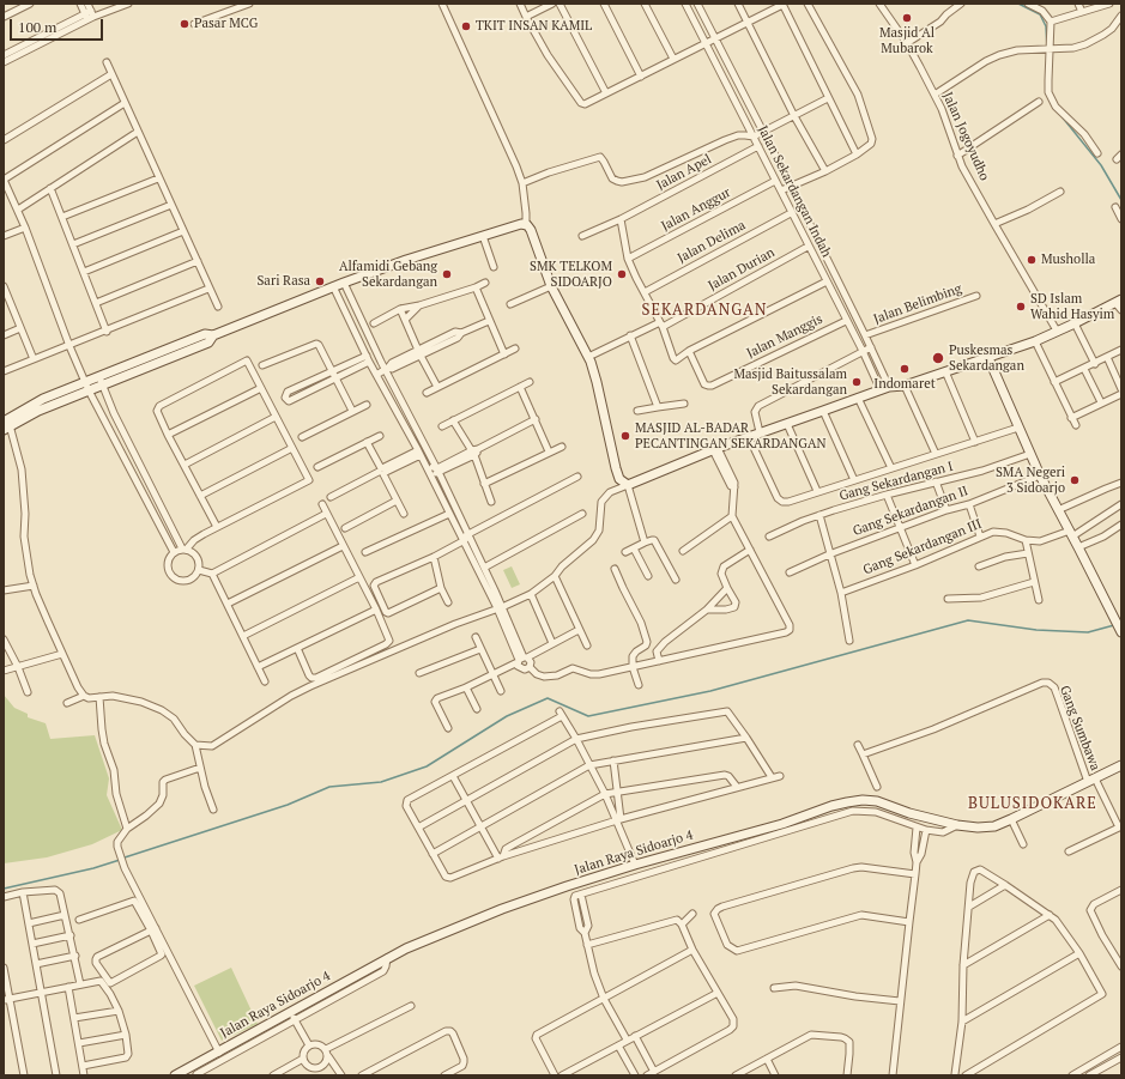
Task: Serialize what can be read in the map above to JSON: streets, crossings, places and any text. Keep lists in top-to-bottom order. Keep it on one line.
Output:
{"streets":{"street":["Jalan Jogoyudho","Jalan Apel","Jalan Sekardangan Indah","Jalan Anggur","Jalan Delima","Jalan Durian","Jalan Belimbing","Jalan Manggis","Gang Sekardangan I","Gang Sekardangan II","Gang Sekardangan III","Gang Sumbawa","Jalan Raya Sidoarjo 4"]},"crossings":[["Jalan Apel","Jalan Sekardangan Indah"],["Jalan Sekardangan Indah","Jalan Anggur"],["Jalan Sekardangan Indah","Jalan Delima"],["Jalan Sekardangan Indah","Jalan Durian"],["Jalan Sekardangan Indah","Jalan Belimbing"],["Jalan Sekardangan Indah","Jalan Manggis"],["Gang Sumbawa","Jalan Raya Sidoarjo 4"]],"districts":["SEKARDANGAN","BULUSIDOKARE"],"places":["Masjid Al Mubarok","Pasar MCG","TKIT INSAN KAMIL","Musholla","Alfamidi Gebang Sekardangan","SMK TELKOM SIDOARJO","Sari Rasa","SD Islam Wahid Hasyim","Puskesmas Sekardangan","Indomaret","Masjid Baitussalam Sekardangan","MASJID AL-BADAR PECANTINGAN SEKARDANGAN","SMA Negeri 3 Sidoarjo"],"scale_bar":"100 m"}
